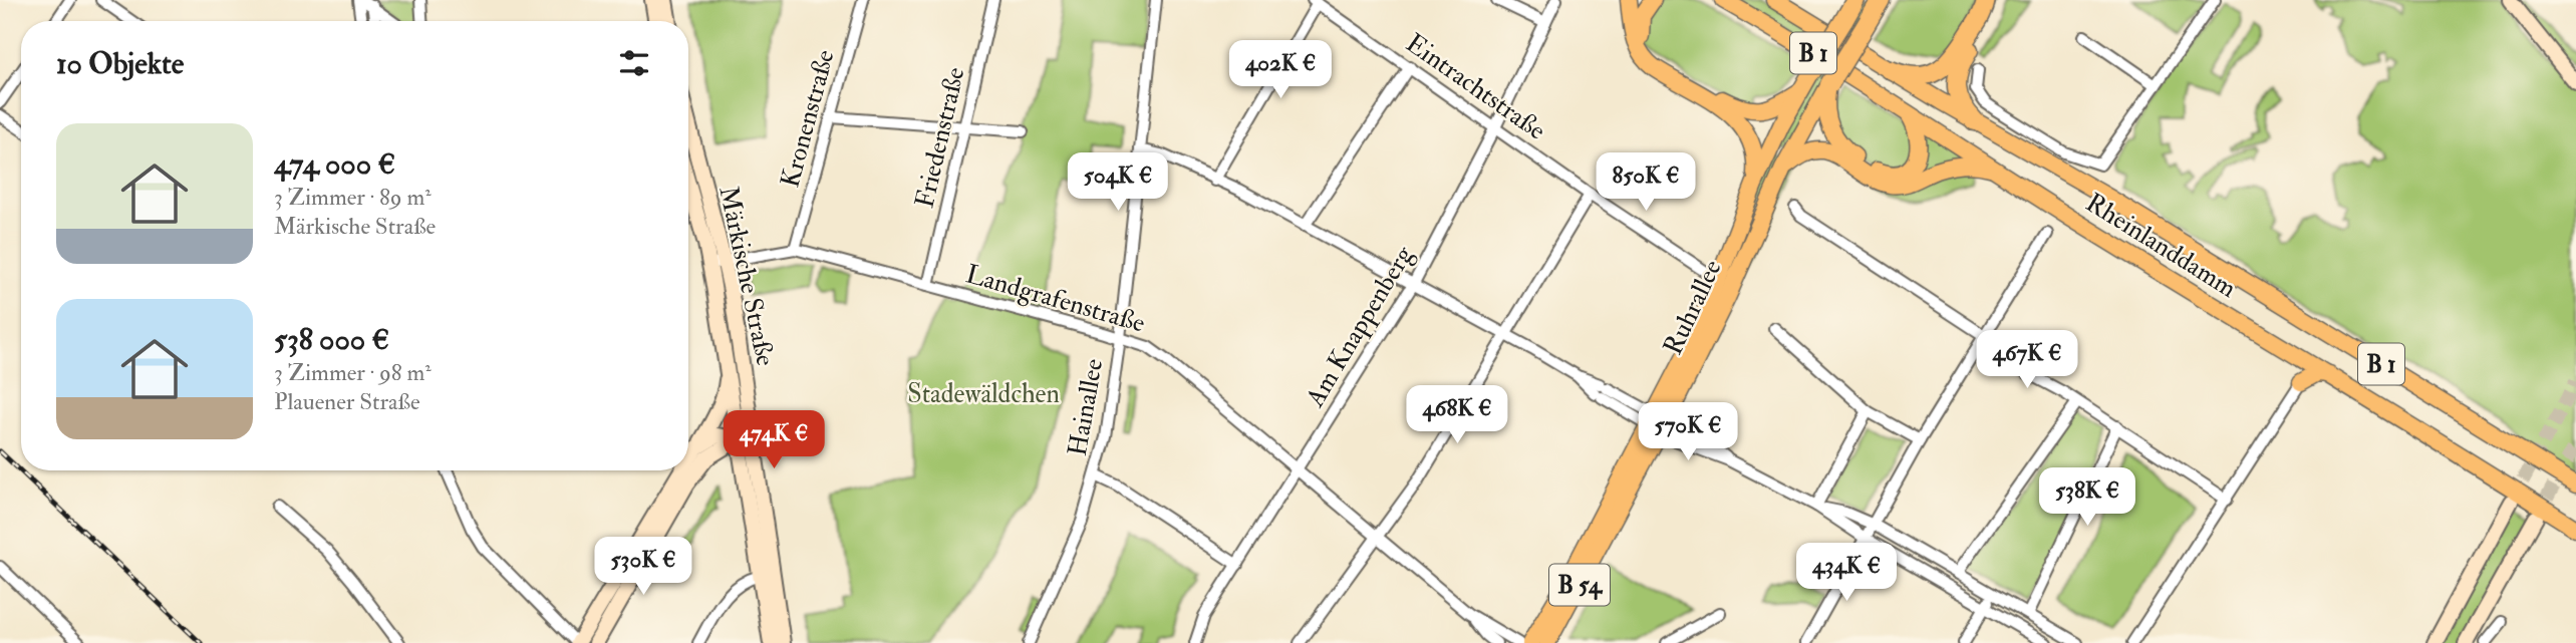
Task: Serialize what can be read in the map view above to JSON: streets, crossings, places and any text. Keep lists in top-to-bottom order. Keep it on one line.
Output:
{"streets":{"highway":["Ruhrallee","B 54"],"main road":["B 1","Rheinlanddamm","Märkische Straße"],"street":["Eintrachtstraße","Kronenstraße","Friedenstraße","Landgrafenstraße","Am Knappenberg","Hainallee"]},"crossings":[["Eintrachtstraße","Ruhrallee"],["Eintrachtstraße","Am Knappenberg"],["Kronenstraße","Landgrafenstraße"],["Friedenstraße","Landgrafenstraße"],["Märkische Straße","Landgrafenstraße"],["Landgrafenstraße","Am Knappenberg"],["Landgrafenstraße","Hainallee"]],"parks":["Stadewäldchen"],"page":{"heading":"10 Objekte","price":["402K €","504K €","850K €","467K €","468K €","570K €","474K €","538K €","530K €","434K €"],"list":[{"name":"474 000 €","note":"3 Zimmer · 89 m² · Märkische Straße"},{"name":"538 000 €","note":"3 Zimmer · 98 m² · Plauener Straße"}]}}
